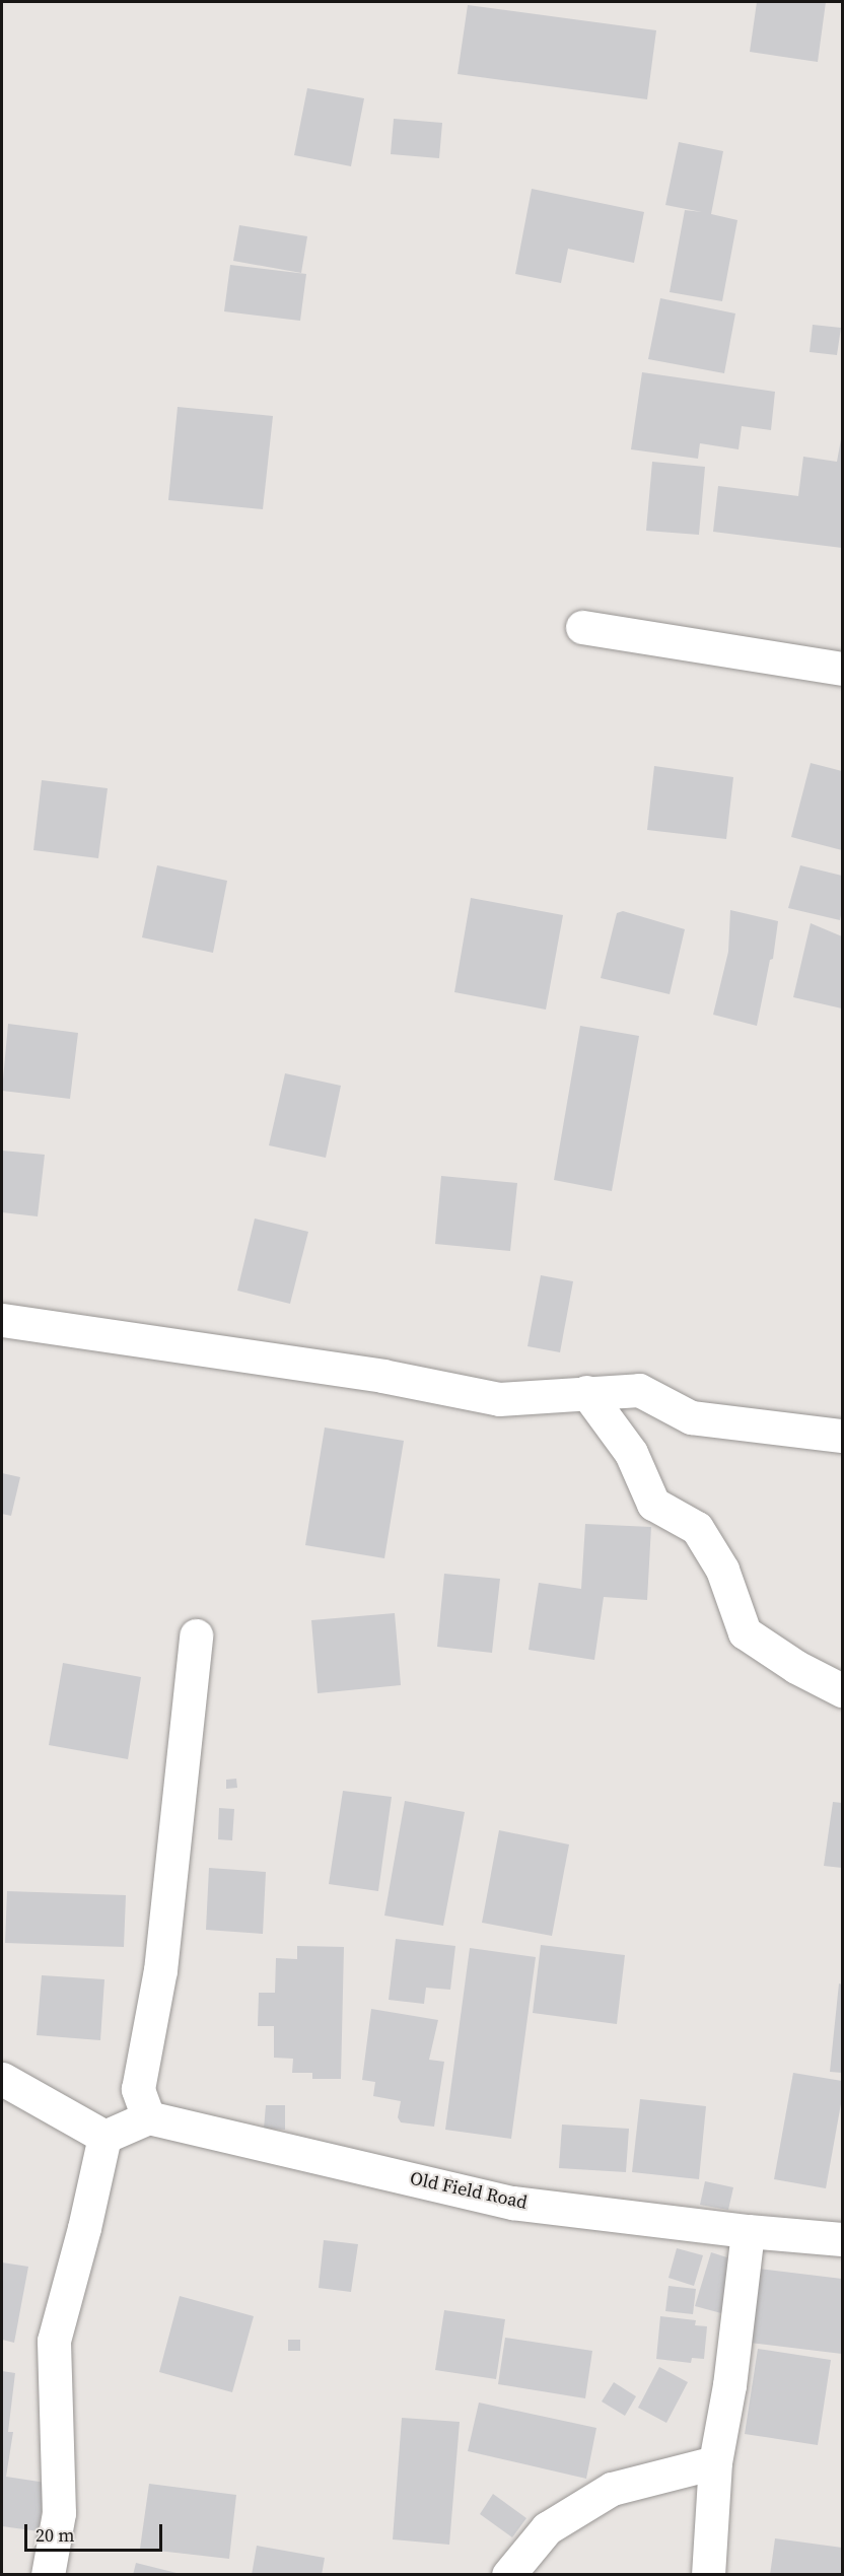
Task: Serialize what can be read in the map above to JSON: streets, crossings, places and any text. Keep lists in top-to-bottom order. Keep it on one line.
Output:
{"streets":{"street":["Old Field Road"]},"scale_bar":"20 m"}
